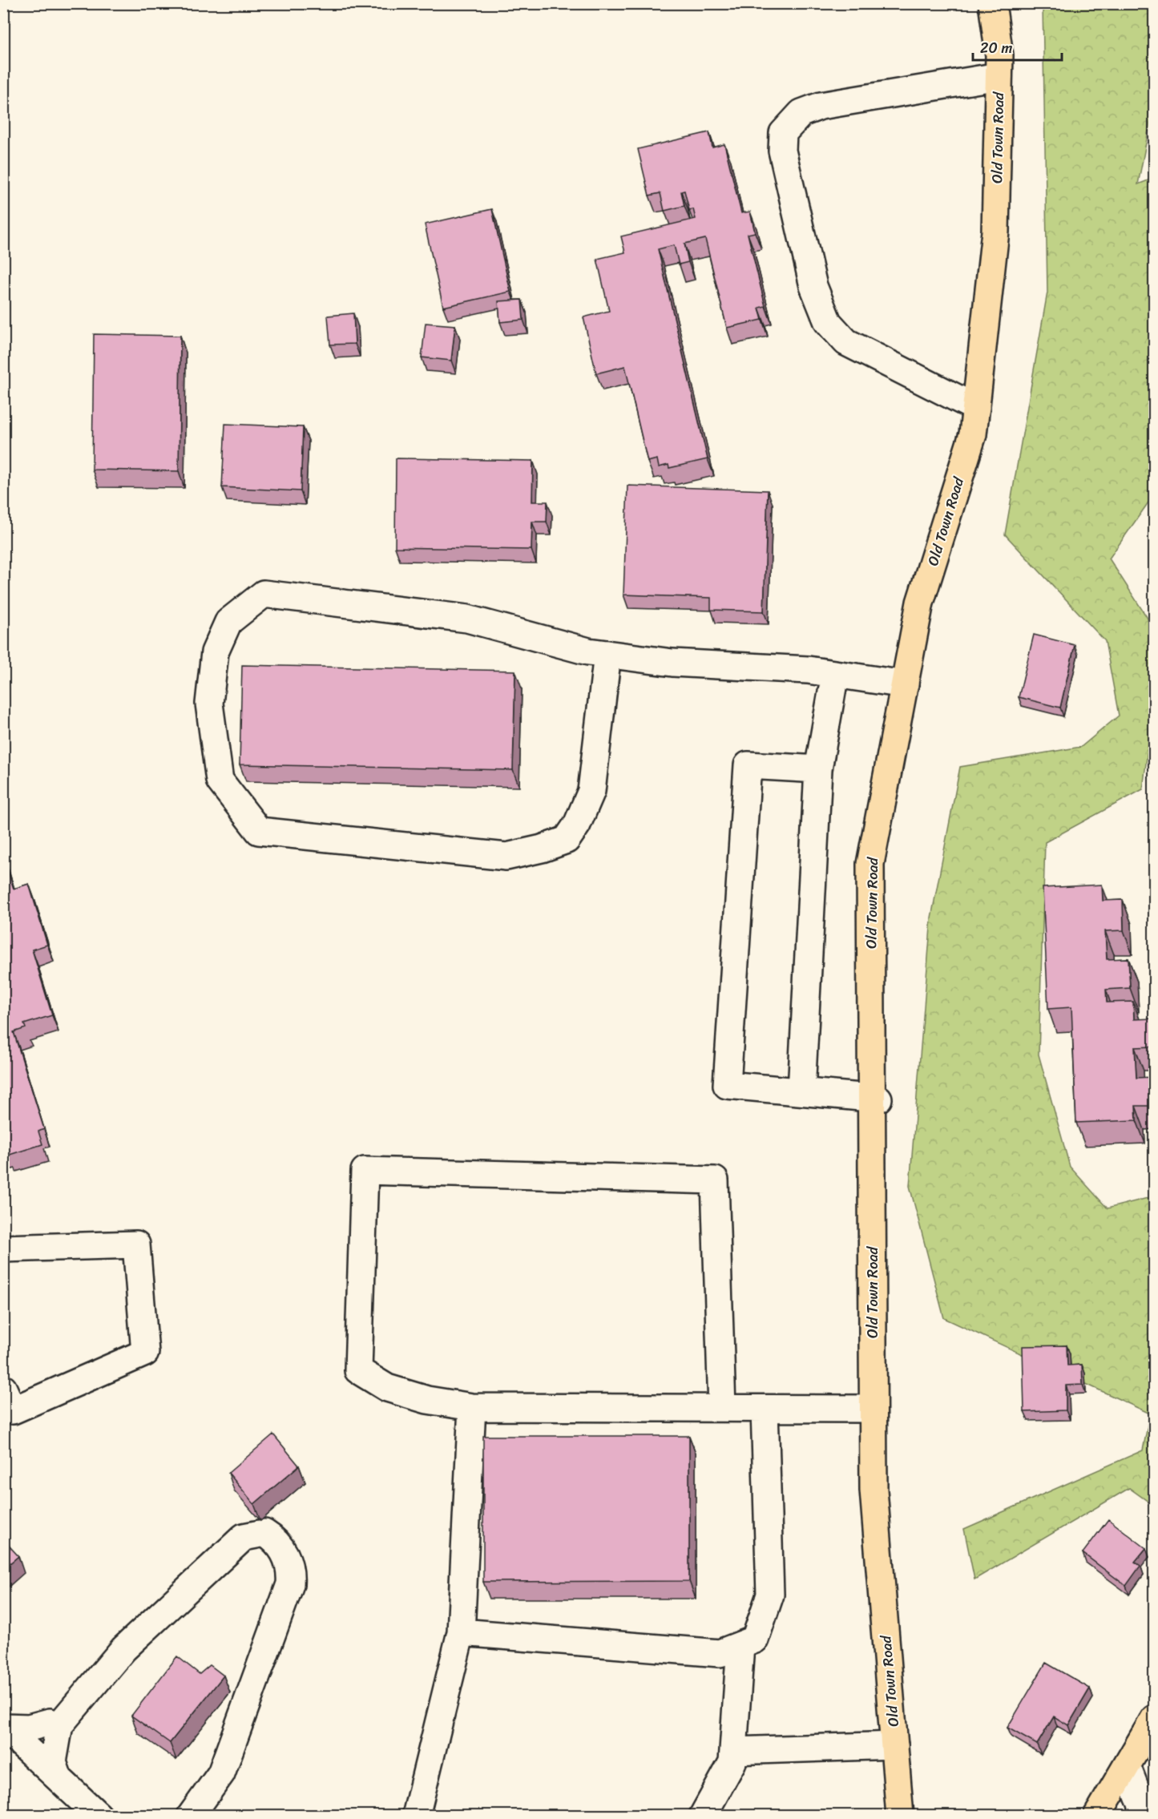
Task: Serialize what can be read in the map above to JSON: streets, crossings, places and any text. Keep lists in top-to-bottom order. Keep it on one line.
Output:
{"streets":{"main road":["Old Town Road"]},"scale_bar":"20 m"}
